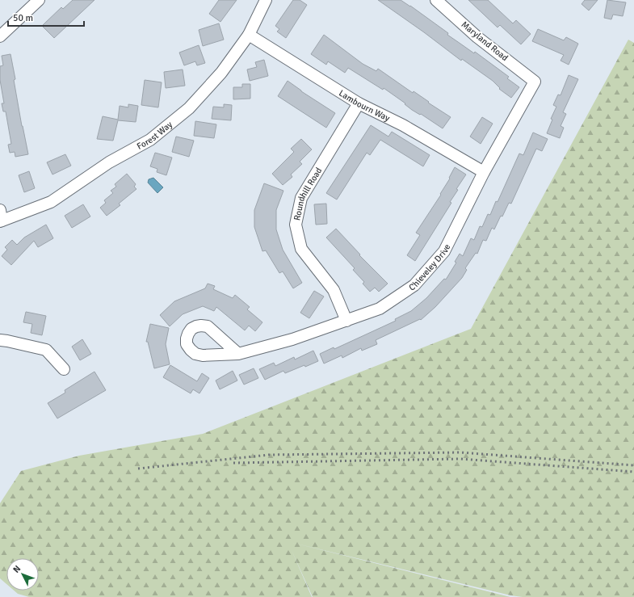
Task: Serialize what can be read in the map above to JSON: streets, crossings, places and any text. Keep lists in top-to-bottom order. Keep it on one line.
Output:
{"streets":{"street":["Maryland Road","Lambourn Way","Forest Way","Roundhill Road","Chieveley Drive"]},"crossings":[["Maryland Road","Chieveley Drive"],["Lambourn Way","Forest Way"],["Lambourn Way","Roundhill Road"],["Lambourn Way","Chieveley Drive"],["Roundhill Road","Chieveley Drive"]],"scale_bar":"50 m","north":"top left"}
